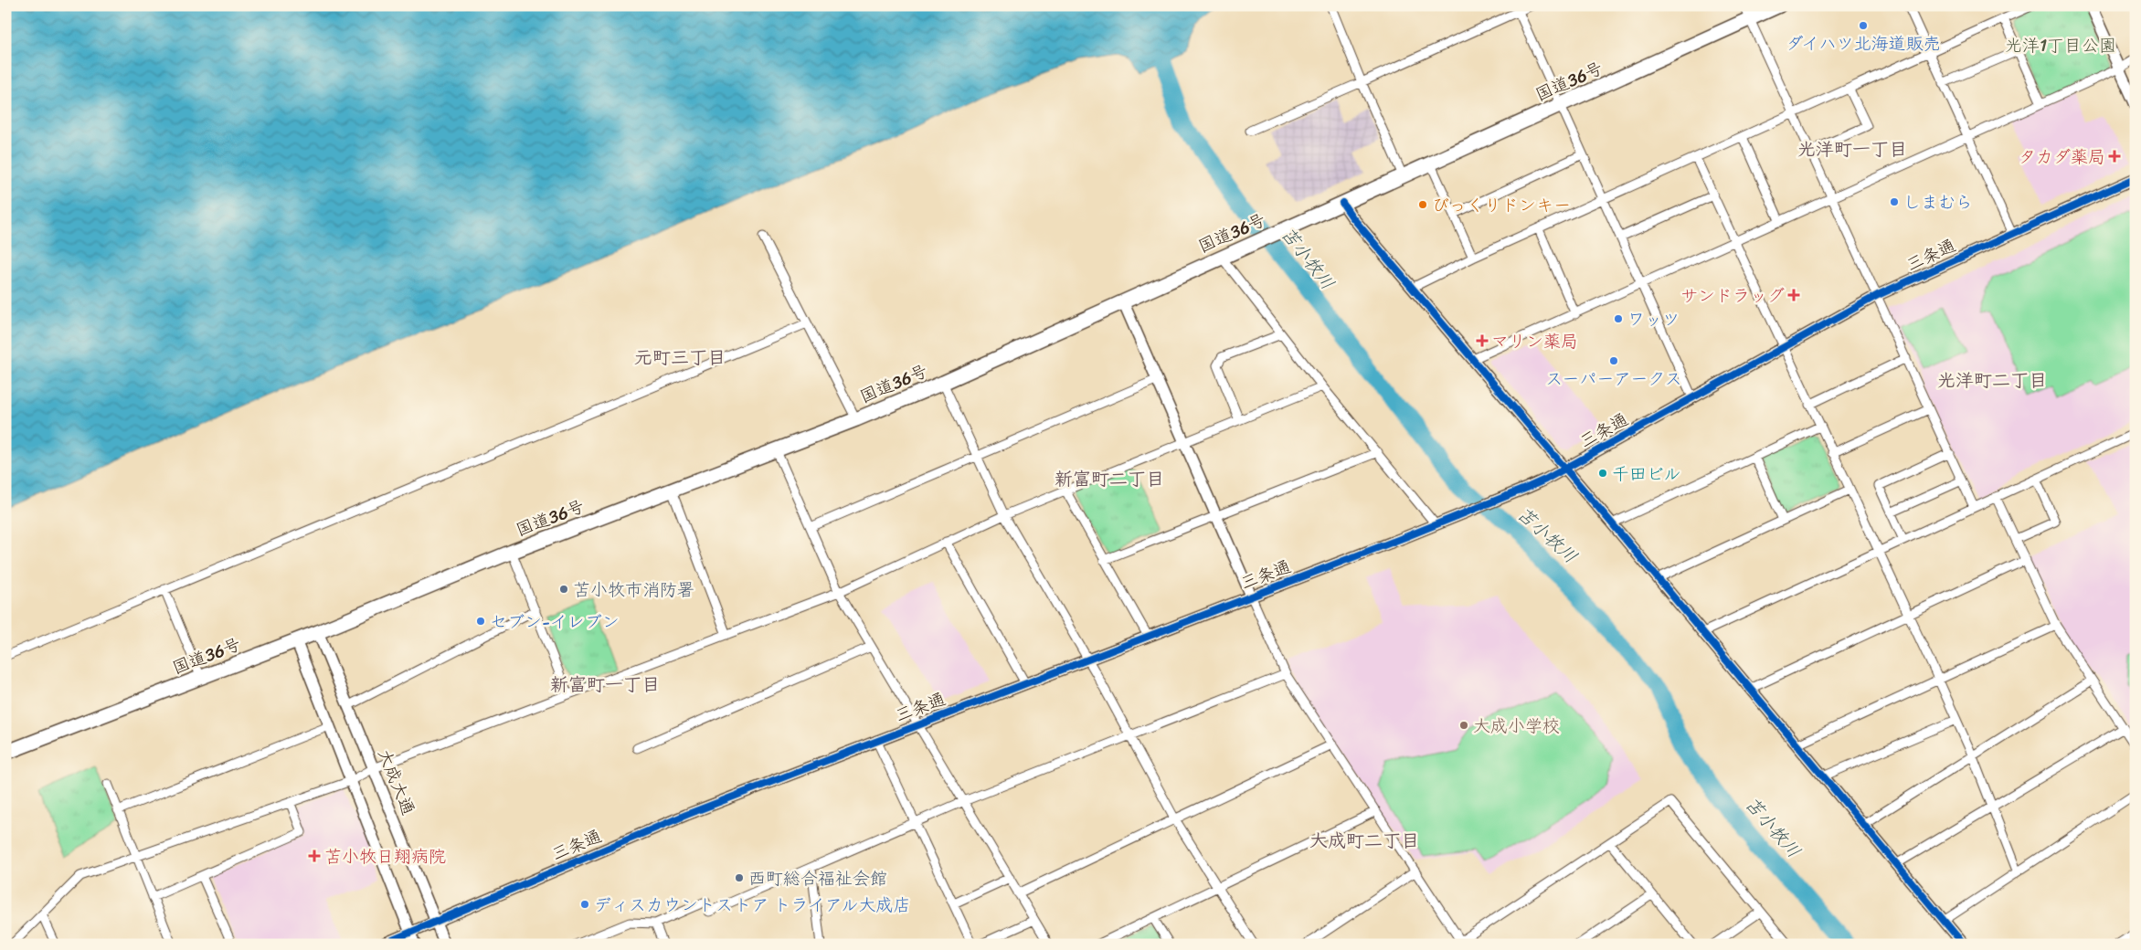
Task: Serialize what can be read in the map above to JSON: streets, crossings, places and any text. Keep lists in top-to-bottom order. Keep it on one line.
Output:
{"streets":{"highway":["国道36号"],"street":["三条通","大成大通"]},"crossings":[["国道36号","大成大通"],["三条通","大成大通"]],"districts":["光洋町一丁目","元町三丁目","光洋町二丁目","新富町二丁目","新富町一丁目","大成町二丁目"],"water":["苫小牧川"],"parks":["光洋1丁目公園"],"places":{"other":["ダイハツ北海道販売","しまむら","びっくりドンキー","ワッツ","スーパーアークス","千田ビル","苫小牧市消防署","セブン-イレブン","大成小学校","西町総合福祉会館","ディスカウントストア トライアル大成店"],"health":["タカダ薬局","サンドラッグ","マリン薬局","苫小牧日翔病院"]}}
